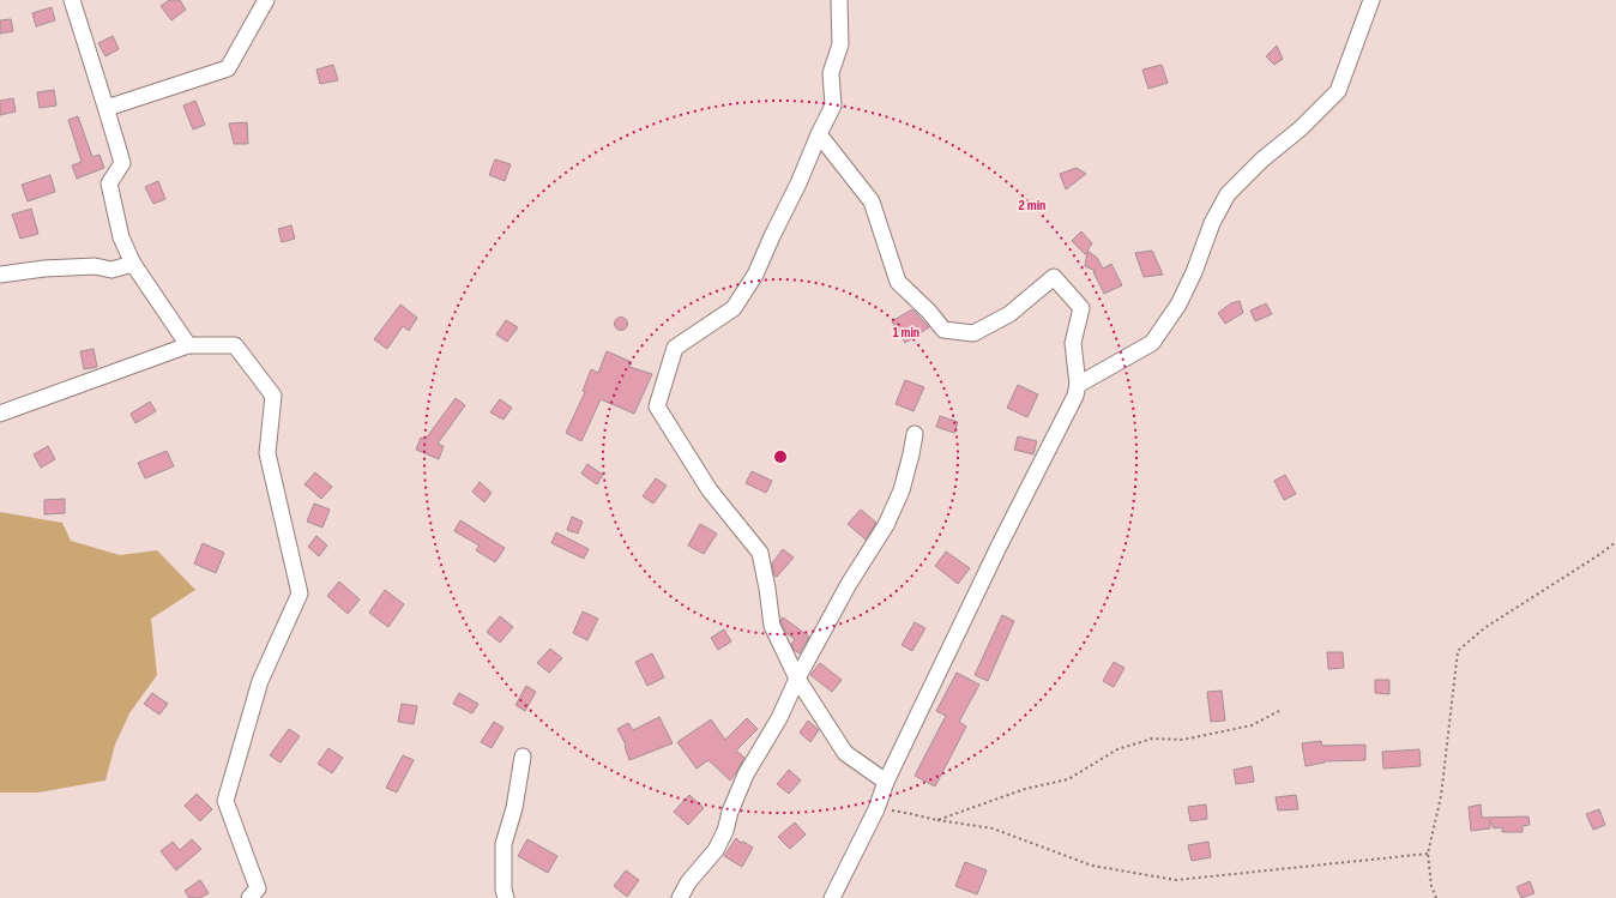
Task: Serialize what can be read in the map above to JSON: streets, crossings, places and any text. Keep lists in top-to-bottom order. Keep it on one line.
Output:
{"rings":["2 min","1 min"]}
